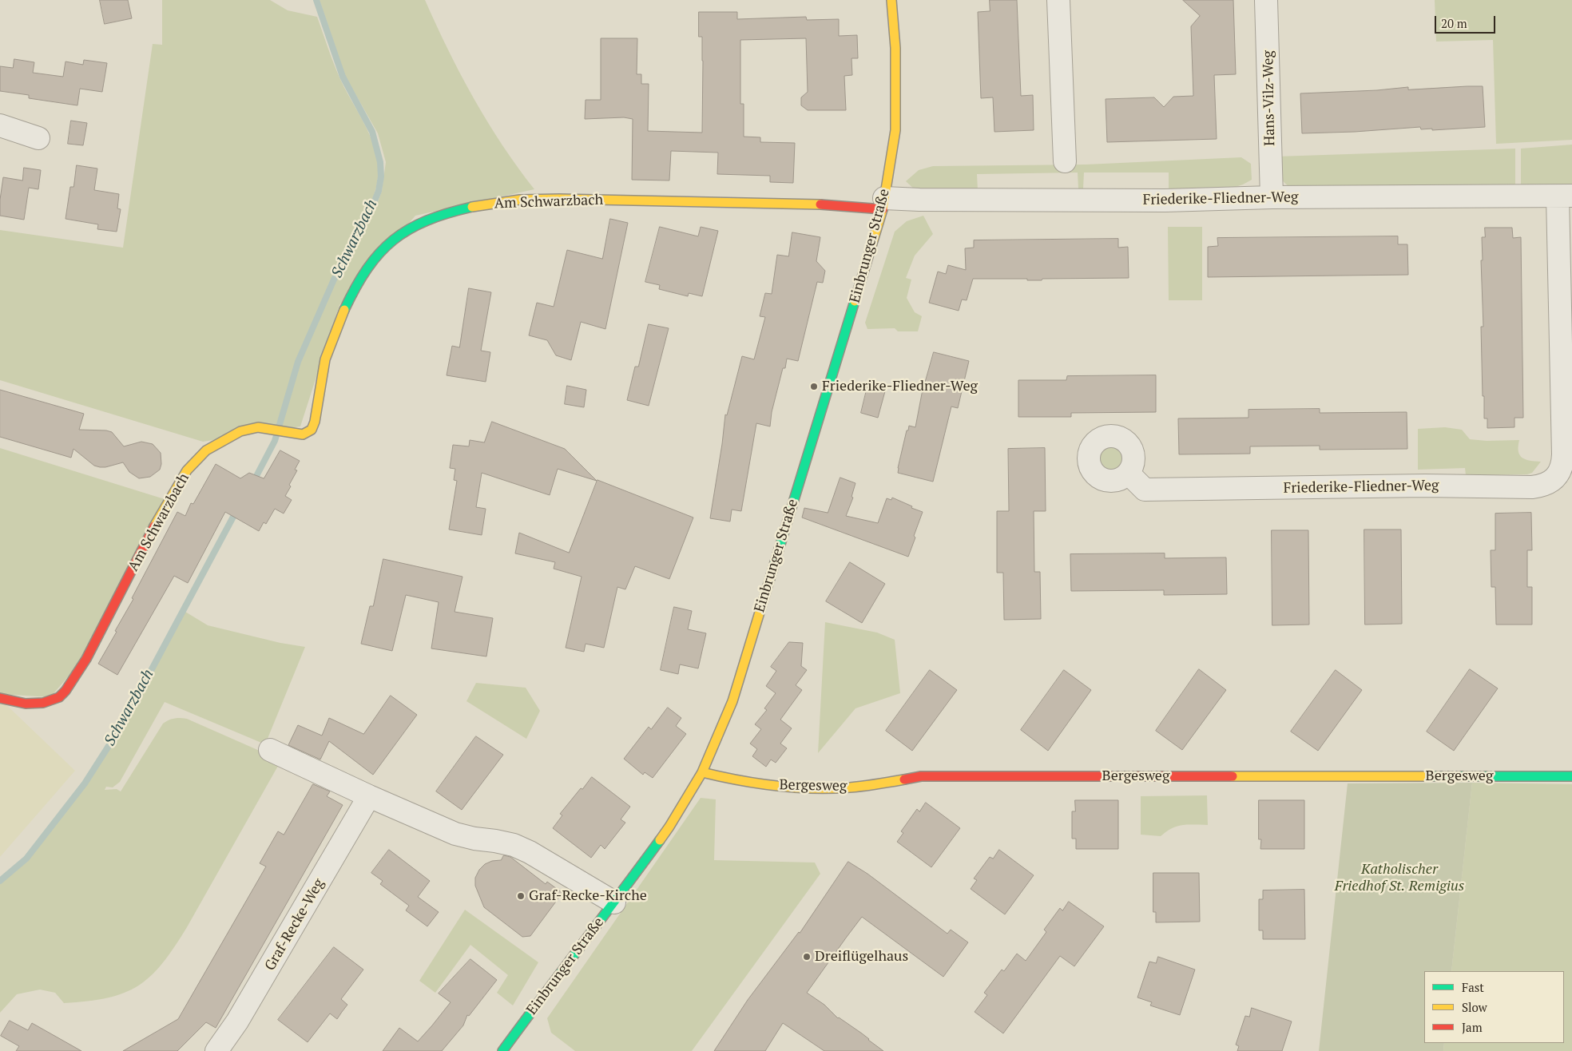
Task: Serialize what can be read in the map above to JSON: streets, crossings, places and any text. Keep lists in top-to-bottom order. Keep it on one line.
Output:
{"streets":{"street":["Hans-Vilz-Weg","Friederike-Fliedner-Weg","Am Schwarzbach","Einbrunger Straße","Bergesweg","Graf-Recke-Weg"]},"crossings":[["Hans-Vilz-Weg","Friederike-Fliedner-Weg"],["Friederike-Fliedner-Weg","Am Schwarzbach"],["Friederike-Fliedner-Weg","Einbrunger Straße"],["Am Schwarzbach","Einbrunger Straße"],["Einbrunger Straße","Bergesweg"]],"water":["Schwarzbach"],"parks":["Katholischer Friedhof St. Remigius"],"places":["Friederike-Fliedner-Weg","Graf-Recke-Kirche","Dreiflügelhaus"],"legend":["Fast","Slow","Jam"],"scale_bar":"20 m"}
